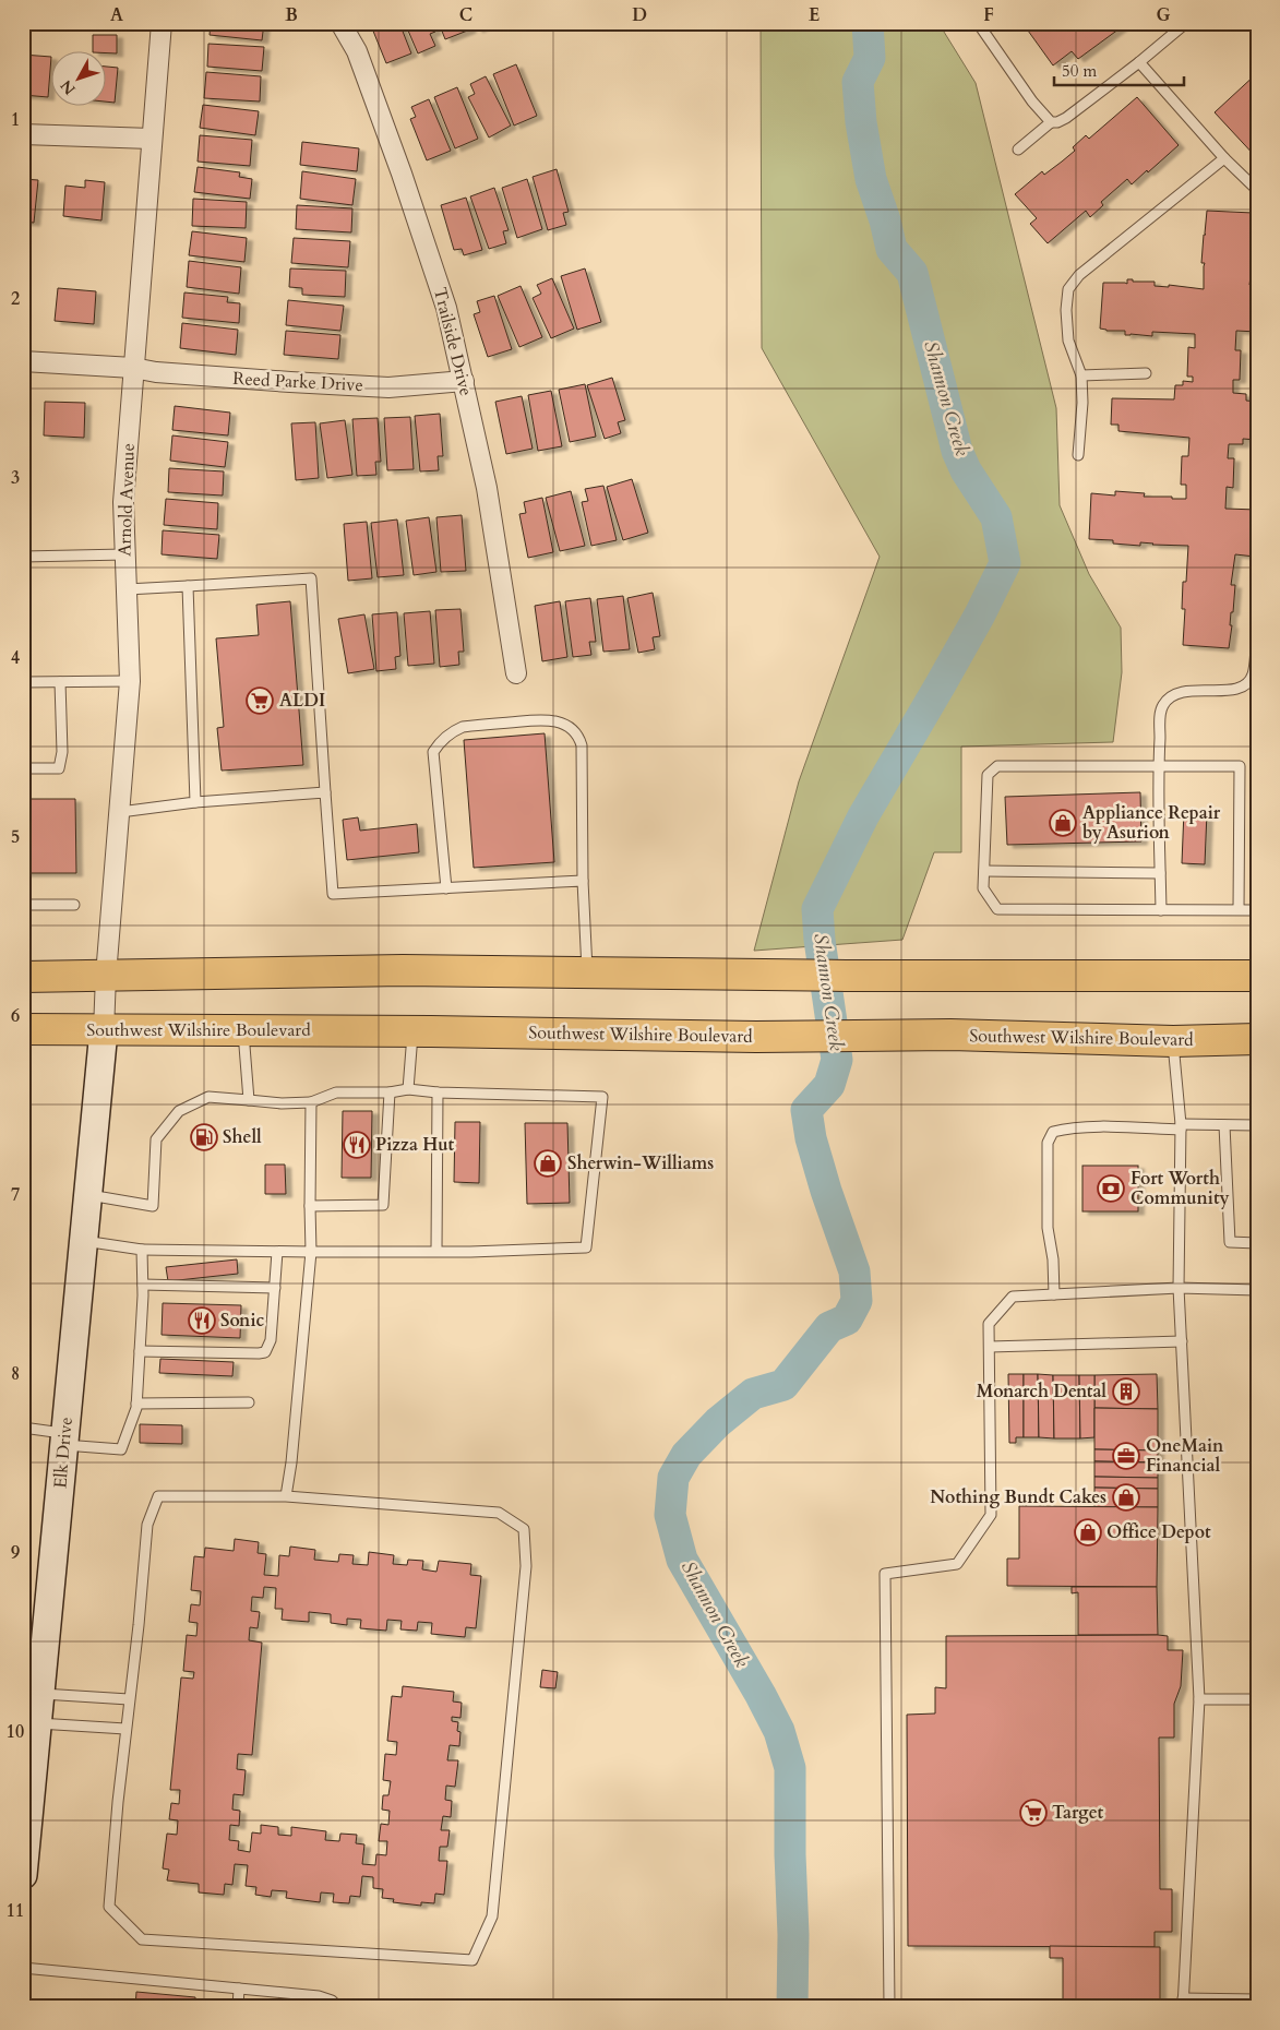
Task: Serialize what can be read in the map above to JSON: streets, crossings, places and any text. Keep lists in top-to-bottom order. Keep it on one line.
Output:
{"streets":{"main road":["Southwest Wilshire Boulevard"],"street":["Trailside Drive","Reed Parke Drive","Arnold Avenue","Elk Drive"]},"crossings":[["Trailside Drive","Reed Parke Drive"],["Reed Parke Drive","Arnold Avenue"],["Arnold Avenue","Southwest Wilshire Boulevard"],["Arnold Avenue","Elk Drive"],["Southwest Wilshire Boulevard","Elk Drive"]],"water":["Shannon Creek"],"places":{"supermarket":["ALDI","Target"],"shop":["Appliance Repair by Asurion","Sherwin-Williams","Nothing Bundt Cakes","Office Depot"],"fuel station":["Shell"],"restaurant":["Pizza Hut","Sonic"],"bank":["Fort Worth Community"],"building":["Monarch Dental"],"office":["OneMain Financial"]},"scale_bar":"50 m","north":"bottom left","grid":{"columns":["A","B","C","D","E","F","G"],"rows":["1","2","3","4","5","6","7","8","9","10","11"]}}
